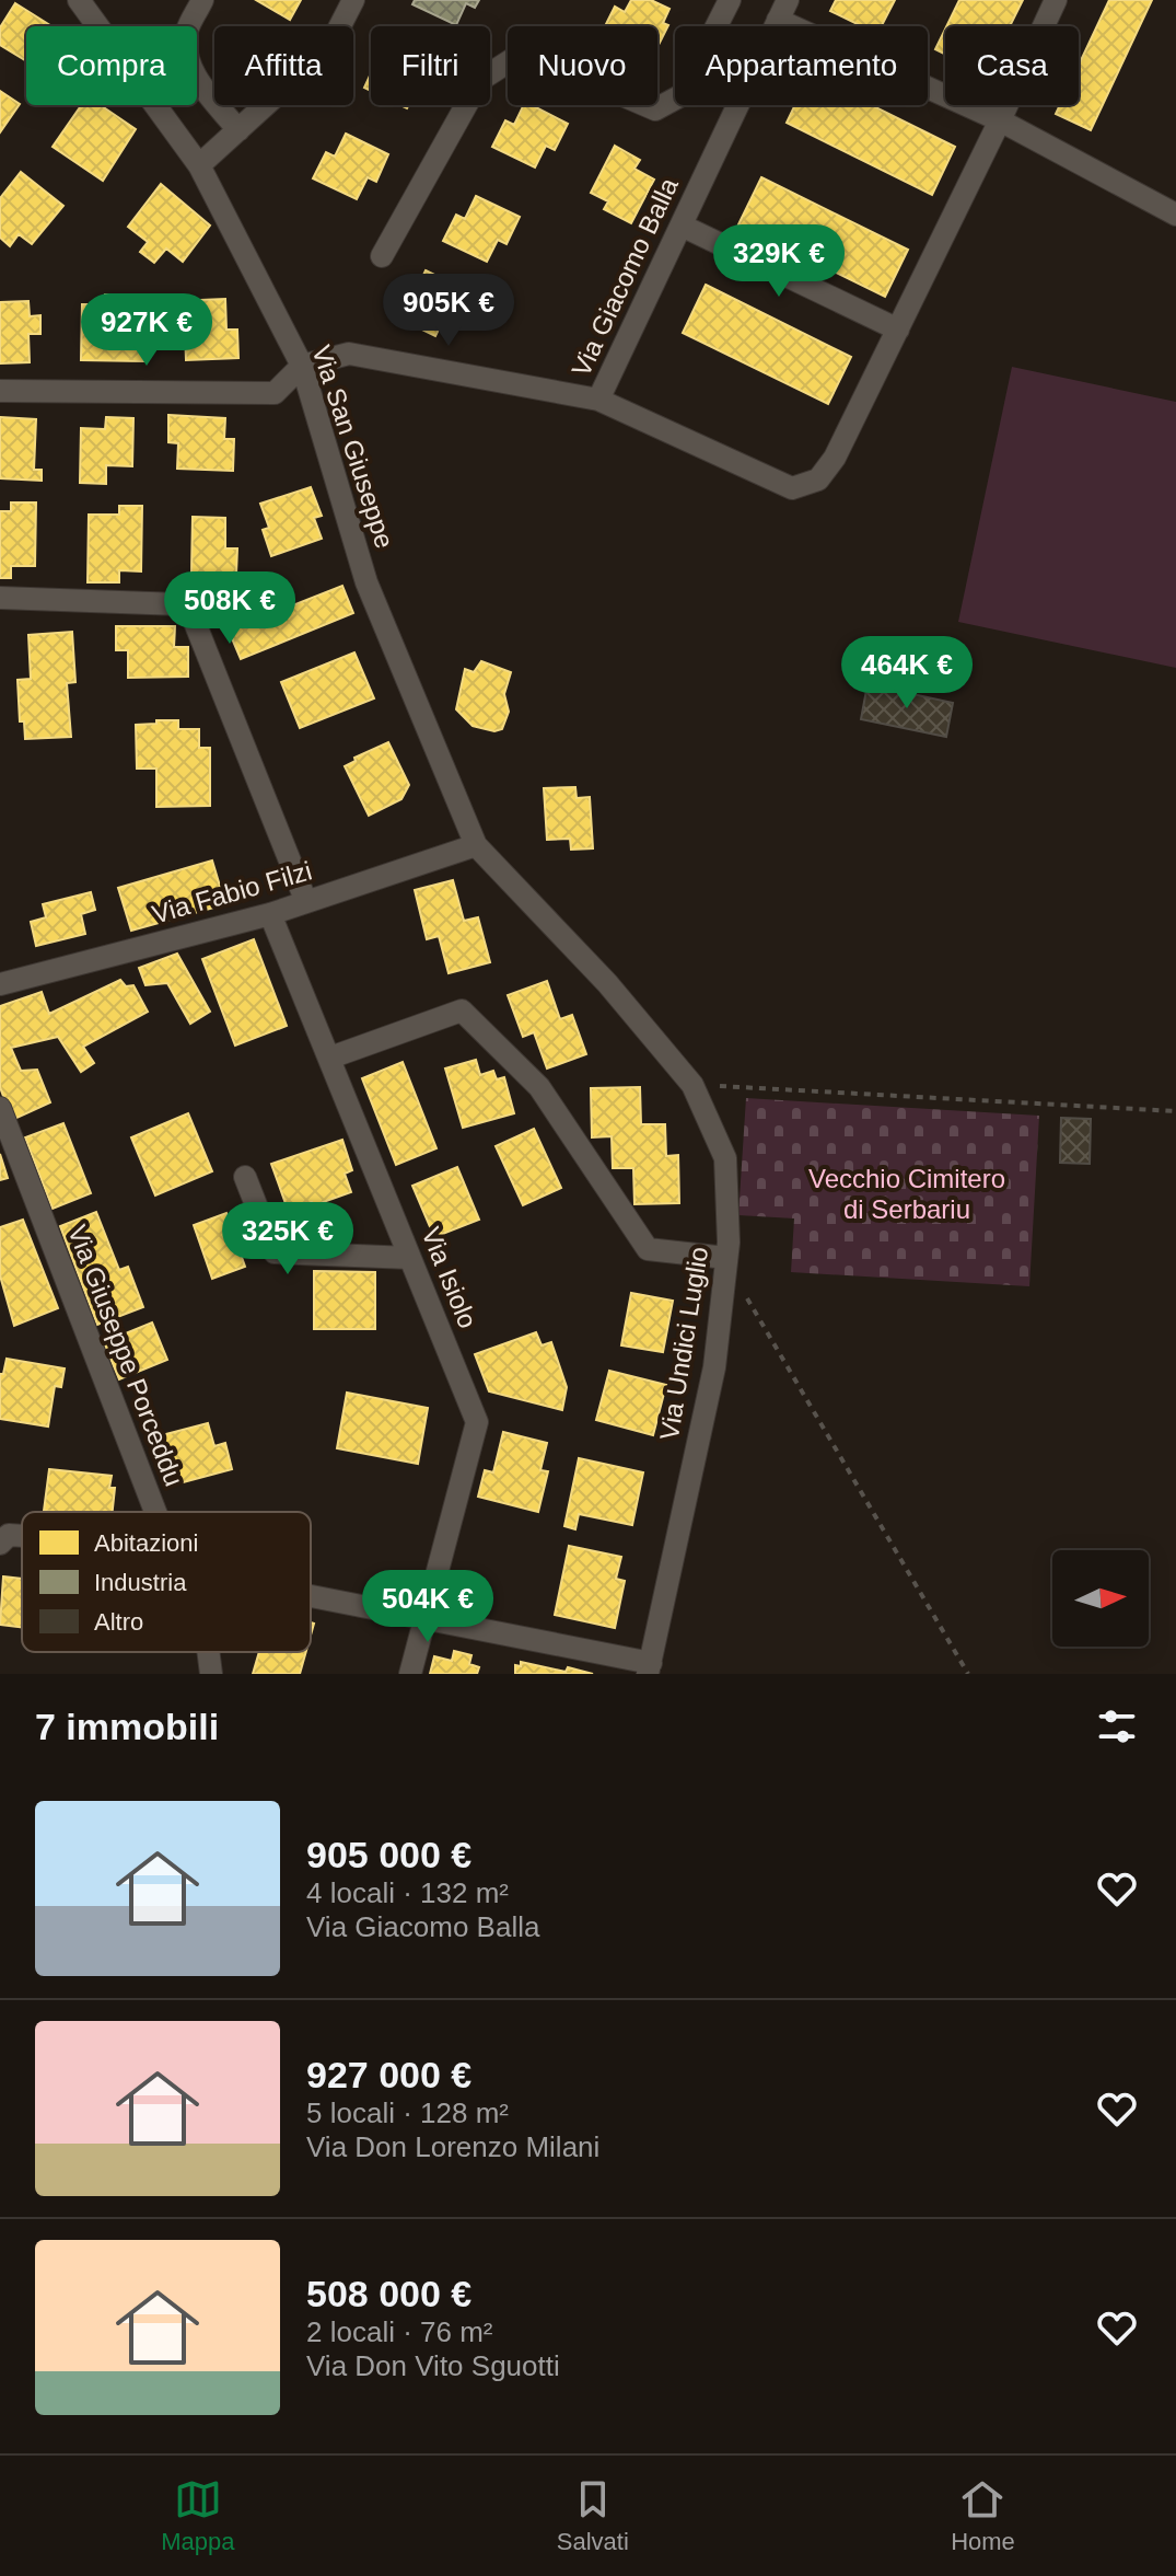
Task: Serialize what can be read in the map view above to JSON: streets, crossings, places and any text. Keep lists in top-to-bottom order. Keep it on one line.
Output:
{"streets":{"street":["Via Giacomo Balla","Via San Giuseppe","Via Fabio Filzi","Via Isiolo","Via Undici Luglio","Via Giuseppe Porceddu"]},"crossings":[["Via Giacomo Balla","Via San Giuseppe"],["Via San Giuseppe","Via Fabio Filzi"],["Via San Giuseppe","Via Undici Luglio"],["Via Fabio Filzi","Via Isiolo"],["Via Fabio Filzi","Via Undici Luglio"]],"parks":["Vecchio Cimitero di Serbariu"],"legend":["Abitazioni","Industria","Altro"],"north":"right","page":{"chip":["Compra","Affitta","Filtri","Nuovo","Appartamento","Casa"],"price":["329K €","905K €","927K €","508K €","464K €","325K €","504K €"],"heading":"7 immobili","list":[{"name":"905 000 €","note":"4 locali · 132 m² · Via Giacomo Balla"},{"name":"927 000 €","note":"5 locali · 128 m² · Via Don Lorenzo Milani"},{"name":"508 000 €","note":"2 locali · 76 m² · Via Don Vito Sguotti"}],"tabs":["Mappa","Salvati","Home"]}}
